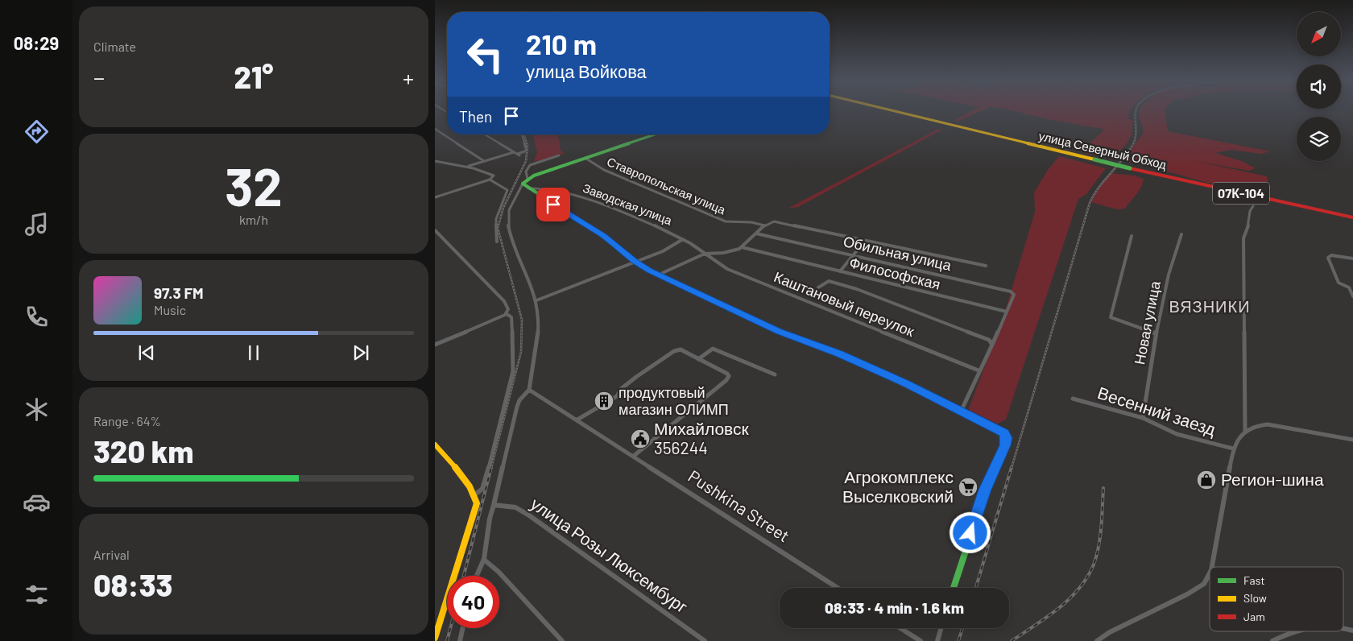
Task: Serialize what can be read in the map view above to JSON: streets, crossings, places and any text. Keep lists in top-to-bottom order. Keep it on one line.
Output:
{"streets":{"main road":["улица Северный Обход","07К-104"],"street":["Ставропольская улица","Заводская улица","Обильная улица","Философская","Каштановый переулок","Новая улица","Весенний заезд","Pushkina Street","улица Розы Люксембург"]},"crossings":[["Заводская улица","Каштановый переулок"],["Обильная улица","Философская"],["Новая улица","Весенний заезд"]],"districts":["ВЯЗНИКИ"],"places":{"building":["продуктовый магазин ОЛИМП"],"public building":["Михайловск 356244"],"shop":["Регион-шина"],"supermarket":["Агрокомплекс Выселковский"]},"legend":["Fast","Slow","Jam"],"north":"bottom left","page":{"tabs":"08:29","tile":["Climate",["32","km/h"],["Range · 64%","320 km"],["Arrival","08:33"]],"turn":["210 m","улица Войкова"],"heat":["−","21°","+"],"then":"Then","song":["97.3 FM","Music"],"limit":"40","trip":"08:33 · 4 min · 1.6 km"}}
